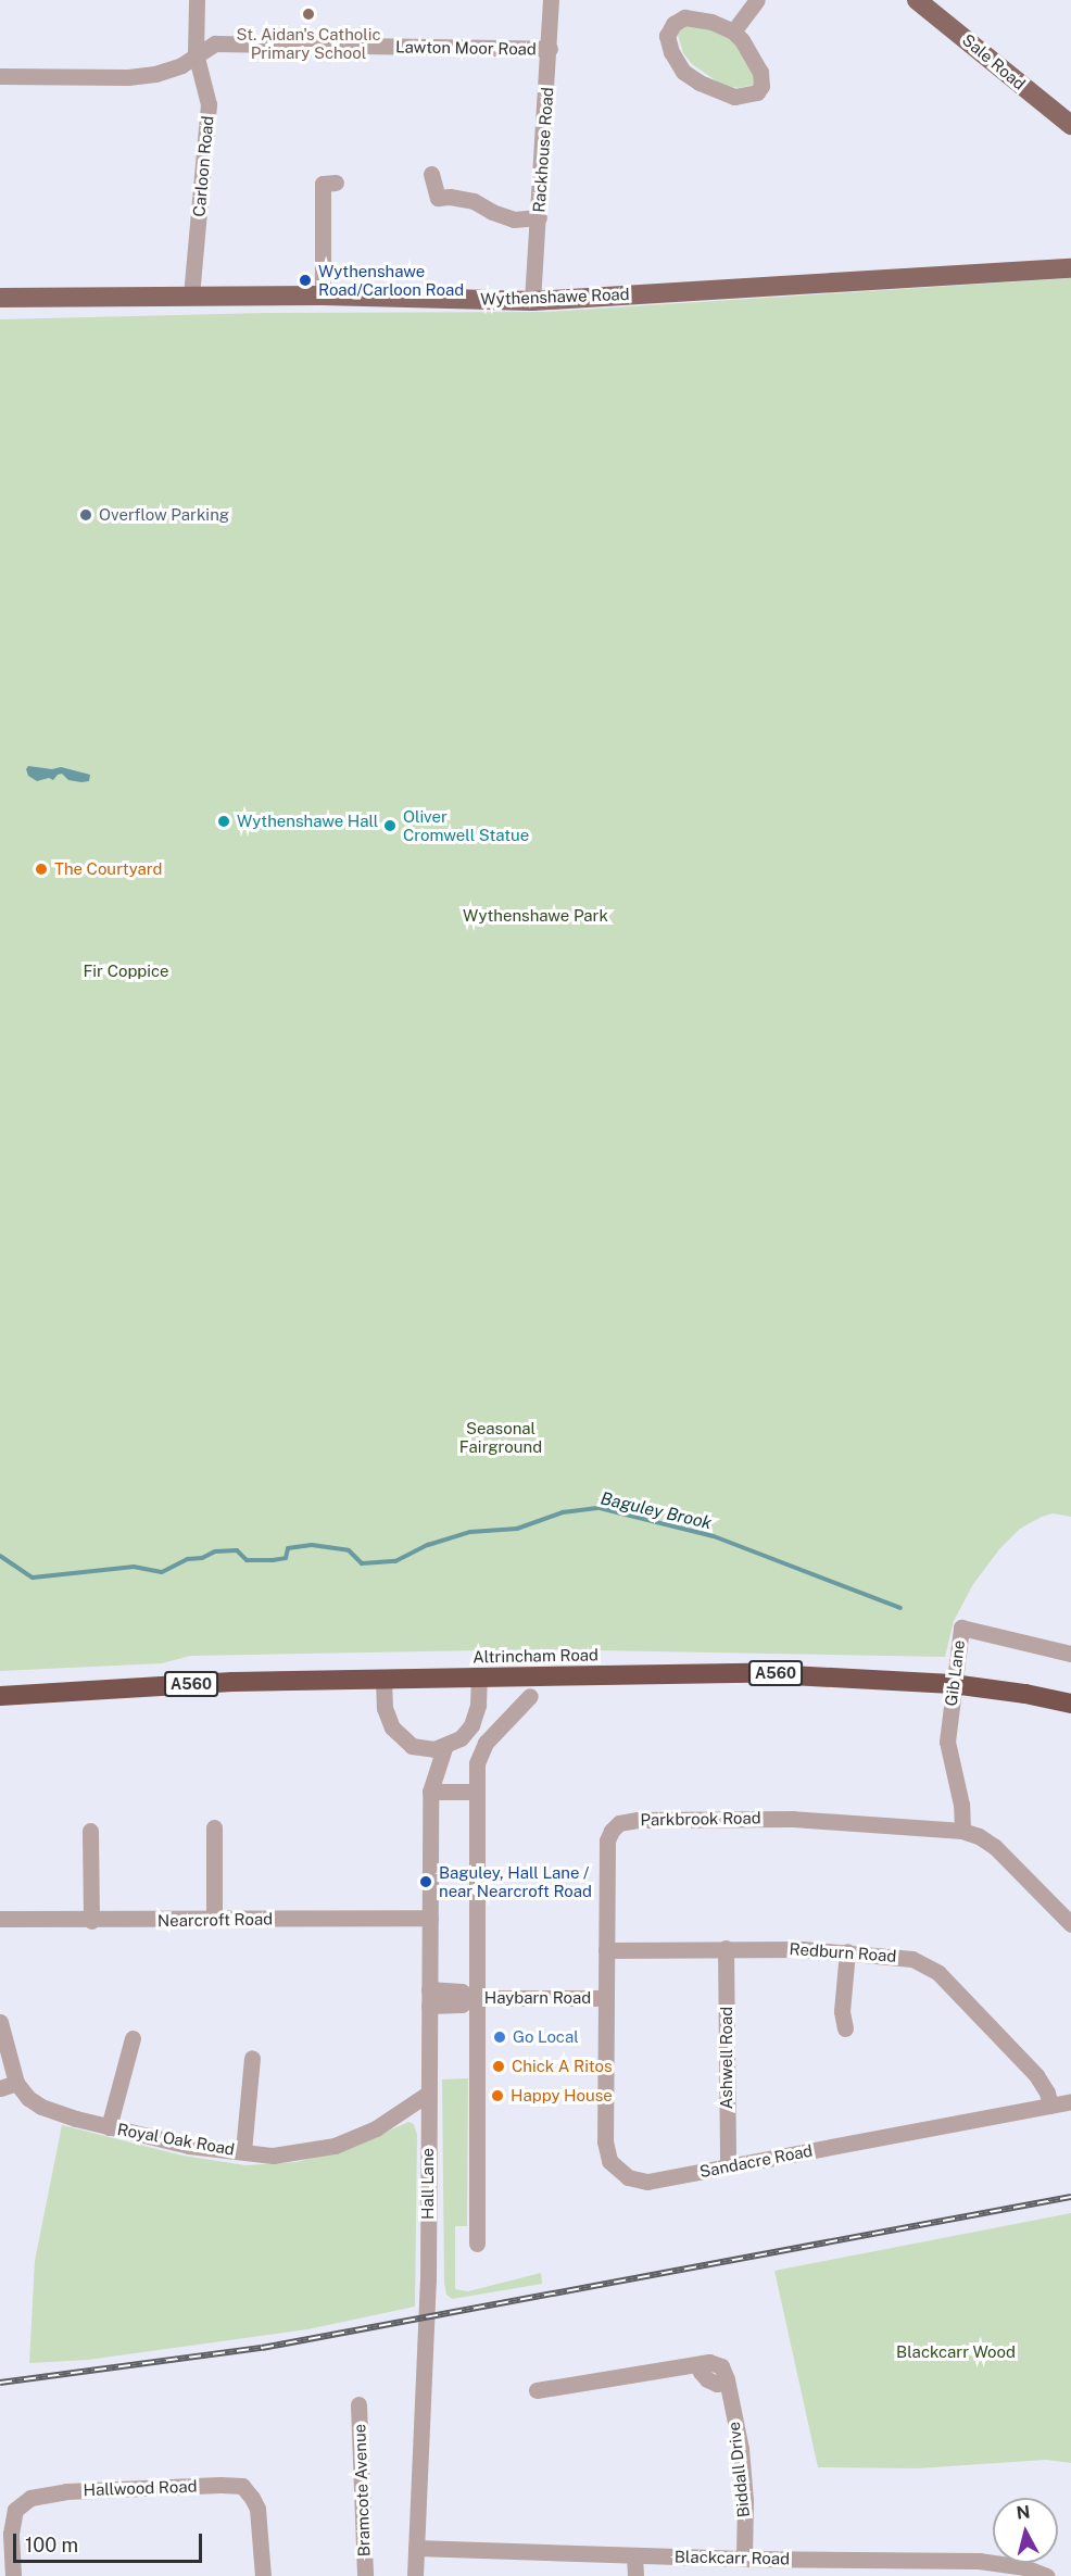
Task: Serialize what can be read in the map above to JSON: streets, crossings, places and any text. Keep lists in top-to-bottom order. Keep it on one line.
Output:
{"streets":{"highway":["Altrincham Road","A560"],"main road":["Sale Road","Wythenshawe Road"],"street":["Lawton Moor Road","Rackhouse Road","Carloon Road","Gib Lane","Parkbrook Road","Nearcroft Road","Redburn Road","Haybarn Road","Ashwell Road","Royal Oak Road","Sandacre Road","Hall Lane","Biddall Drive","Hallwood Road","Bramcote Avenue","Blackcarr Road"]},"crossings":[["Lawton Moor Road","Rackhouse Road"],["Lawton Moor Road","Carloon Road"],["Rackhouse Road","Wythenshawe Road"],["Carloon Road","Wythenshawe Road"],["Altrincham Road","Gib Lane"],["Gib Lane","Parkbrook Road"],["Parkbrook Road","Redburn Road"],["Parkbrook Road","Haybarn Road"],["Parkbrook Road","Sandacre Road"],["Nearcroft Road","Hall Lane"],["Redburn Road","Ashwell Road"],["Redburn Road","Sandacre Road"],["Haybarn Road","Sandacre Road"],["Haybarn Road","Hall Lane"],["Ashwell Road","Sandacre Road"],["Royal Oak Road","Hall Lane"],["Hall Lane","Blackcarr Road"],["Biddall Drive","Blackcarr Road"]],"water":["Baguley Brook"],"parks":["Wythenshawe Park","Fir Coppice","Seasonal Fairground","Blackcarr Wood"],"places":["St. Aidan's Catholic Primary School","Wythenshawe Road/Carloon Road","Overflow Parking","Wythenshawe Hall","Oliver Cromwell Statue","The Courtyard","Baguley, Hall Lane / near Nearcroft Road","Go Local","Chick A Ritos","Happy House"],"scale_bar":"100 m","north":"top"}
